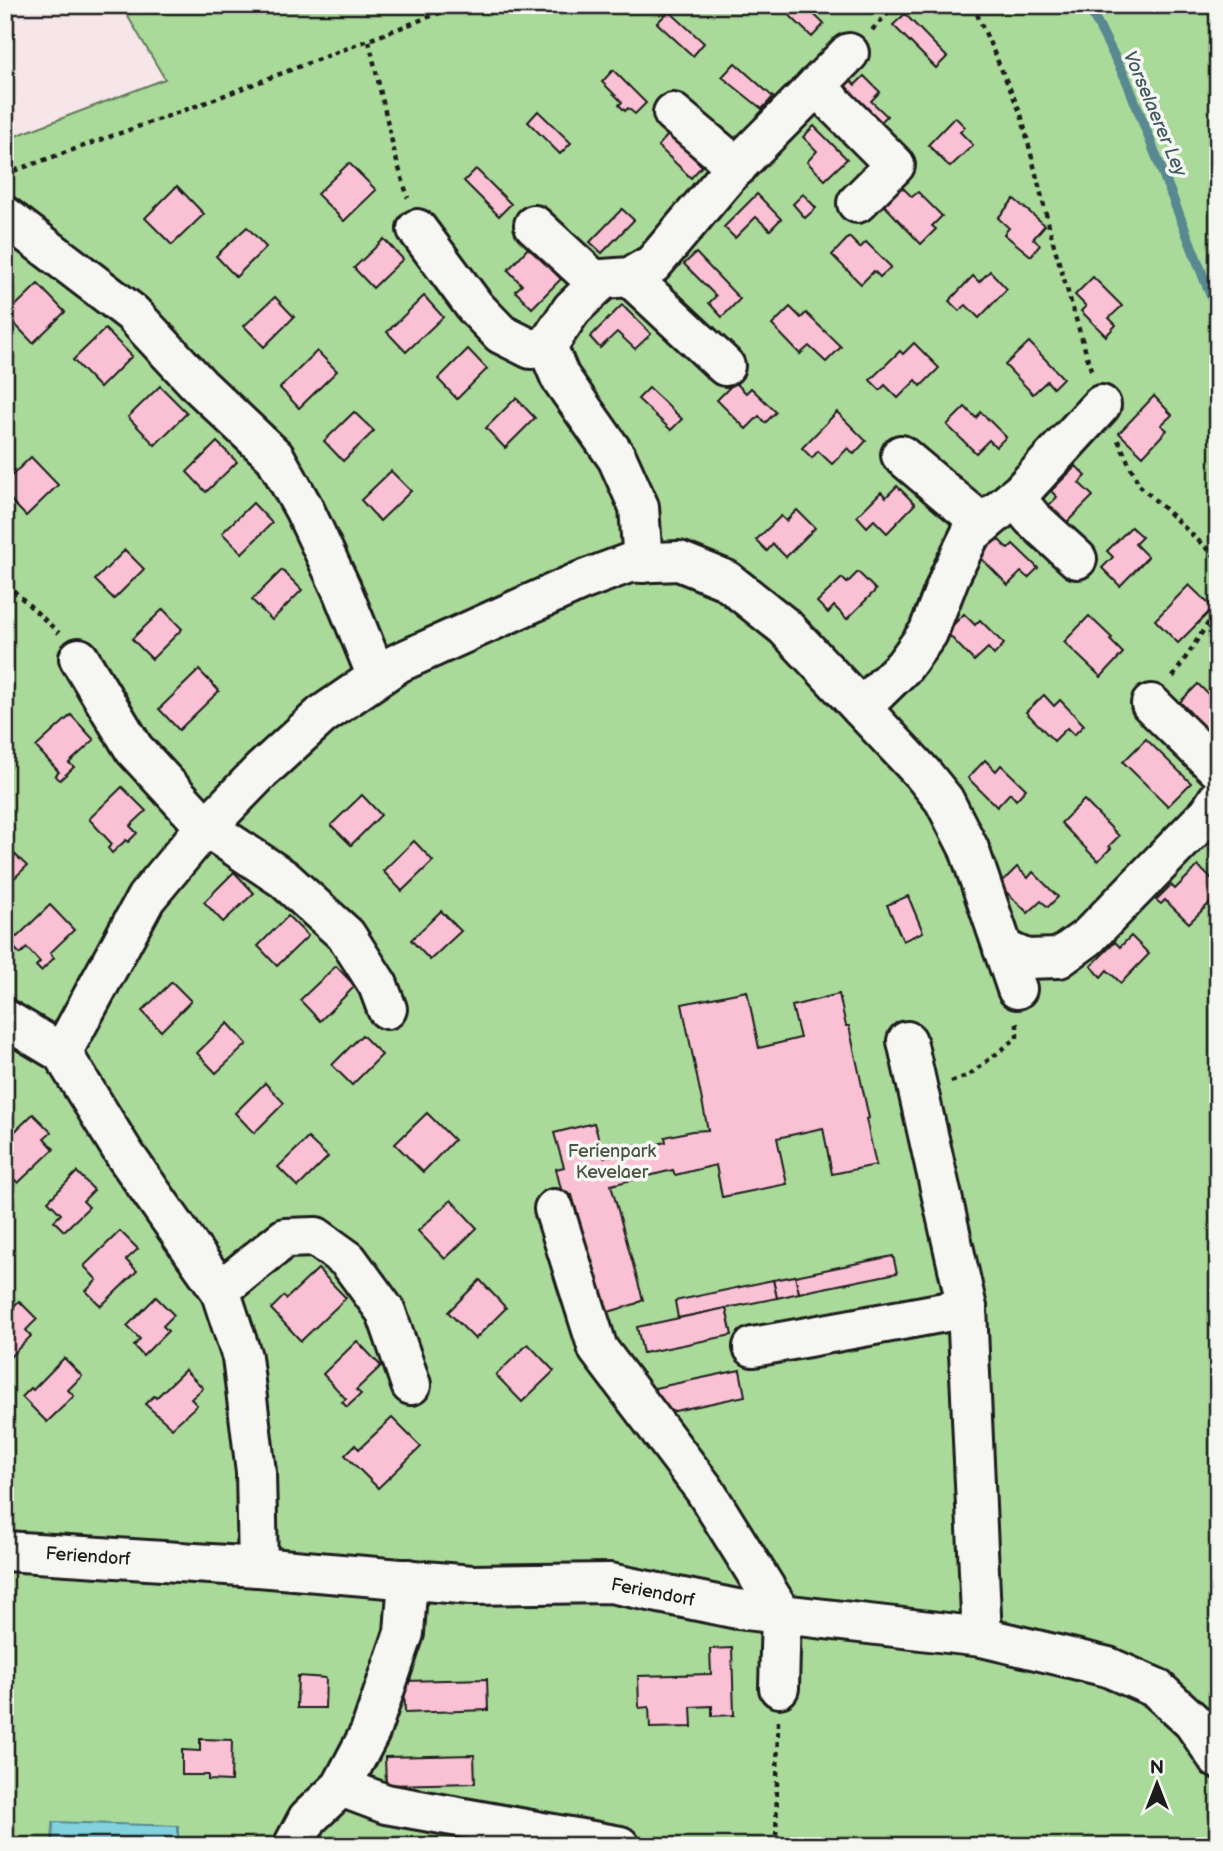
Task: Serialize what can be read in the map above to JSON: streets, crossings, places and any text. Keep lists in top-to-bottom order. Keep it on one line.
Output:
{"streets":{"lane":["Feriendorf"]},"water":["Vorselaerer Ley"],"parks":["Ferienpark Kevelaer"],"north":"top"}
